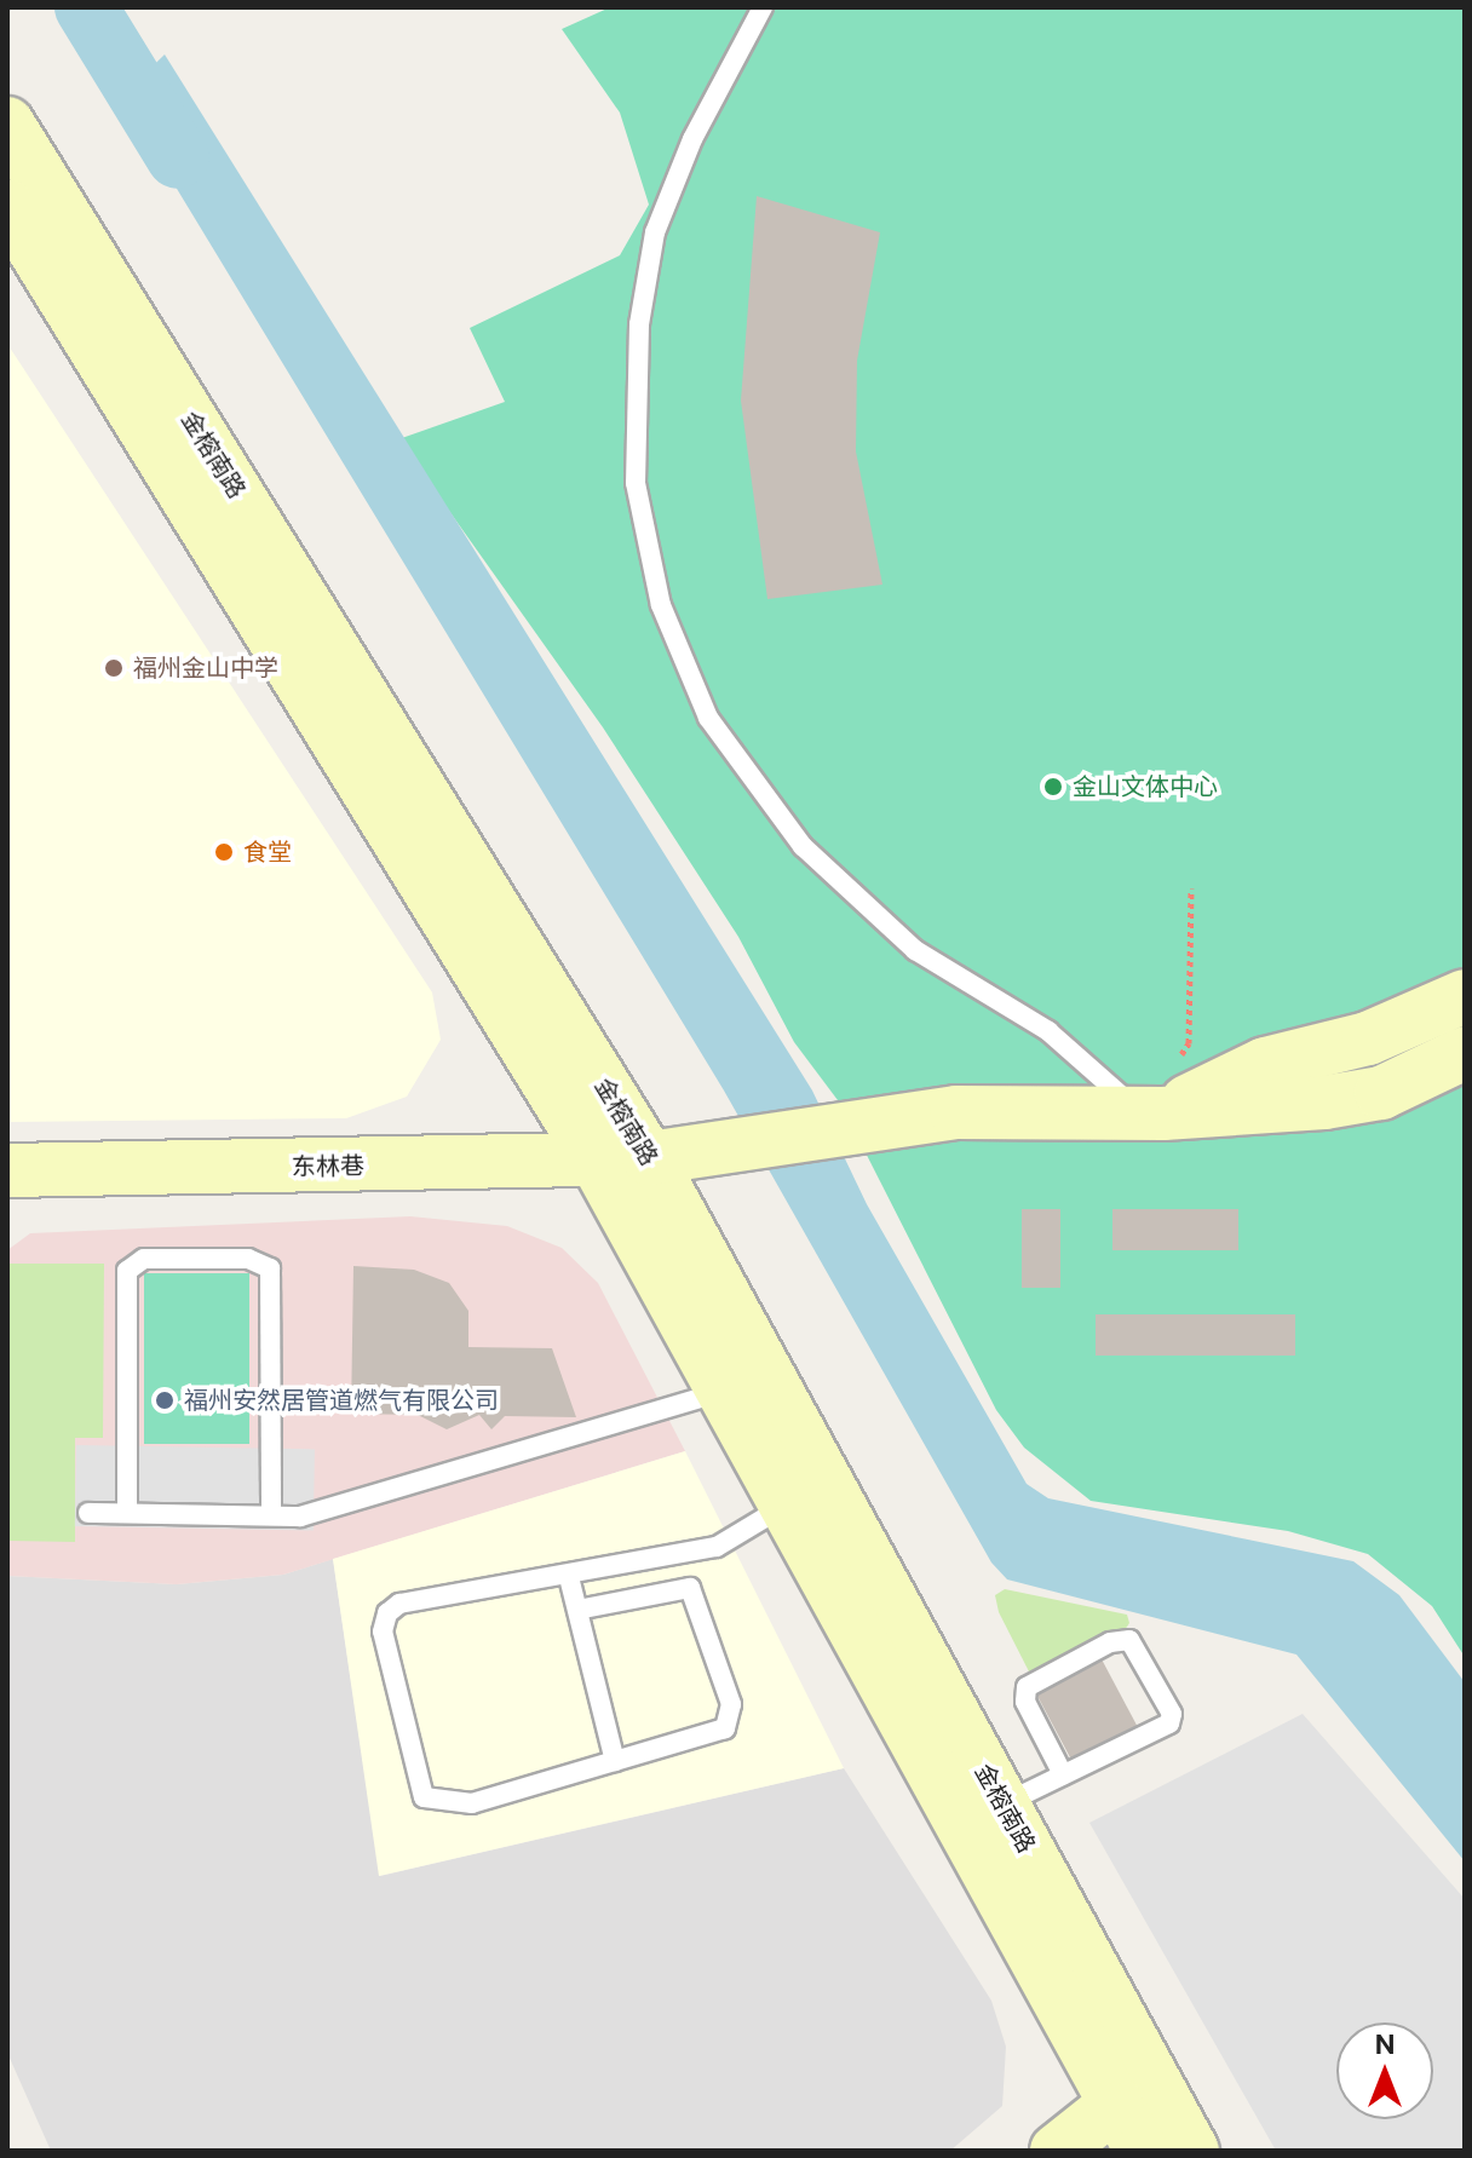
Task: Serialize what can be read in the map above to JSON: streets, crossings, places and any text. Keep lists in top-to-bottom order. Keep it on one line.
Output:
{"streets":{"main road":["金榕南路","东林巷"]},"crossings":[["金榕南路","东林巷"]],"places":["福州金山中学","金山文体中心","食堂","福州安然居管道燃气有限公司"],"north":"top"}
